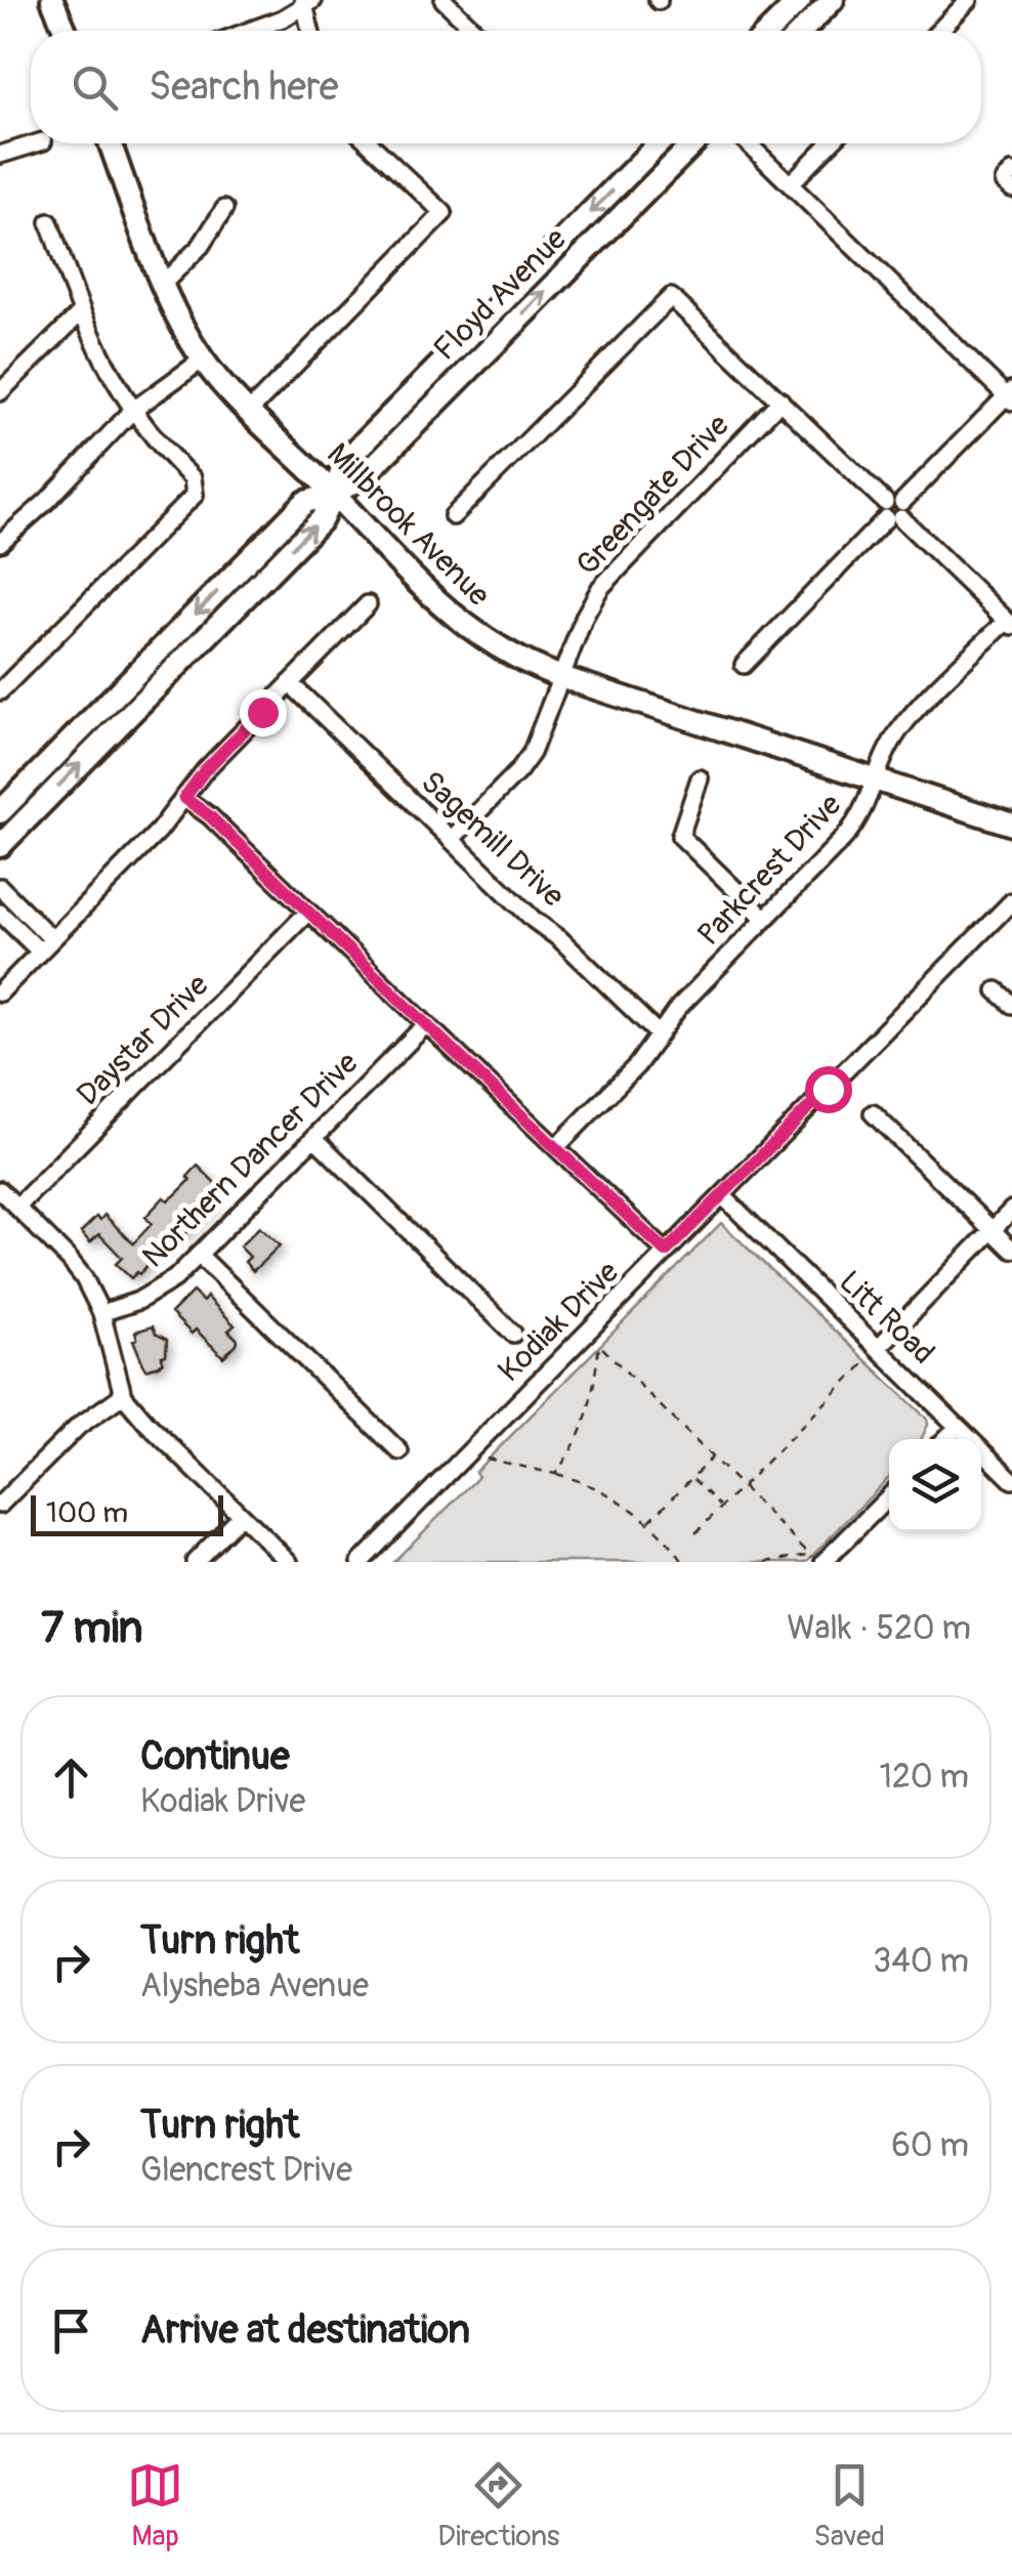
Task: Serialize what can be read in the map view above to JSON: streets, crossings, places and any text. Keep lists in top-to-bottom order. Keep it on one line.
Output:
{"streets":{"street":["Floyd Avenue","Greengate Drive","Millbrook Avenue","Sagemill Drive","Parkcrest Drive","Daystar Drive","Northern Dancer Drive","Litt Road","Kodiak Drive"]},"crossings":[["Floyd Avenue","Millbrook Avenue"],["Greengate Drive","Millbrook Avenue"],["Greengate Drive","Sagemill Drive"],["Millbrook Avenue","Parkcrest Drive"],["Sagemill Drive","Parkcrest Drive"],["Litt Road","Kodiak Drive"]],"scale_bar":"100 m","page":{"search":"Search here","scale":"100 m","heading":["7 min","Walk · 520 m"],"list":[["Continue","Kodiak Drive","120 m"],["Turn right","Alysheba Avenue","340 m"],["Turn right","Glencrest Drive","60 m"],"Arrive at destination"],"nav":["Map","Directions","Saved"]}}
